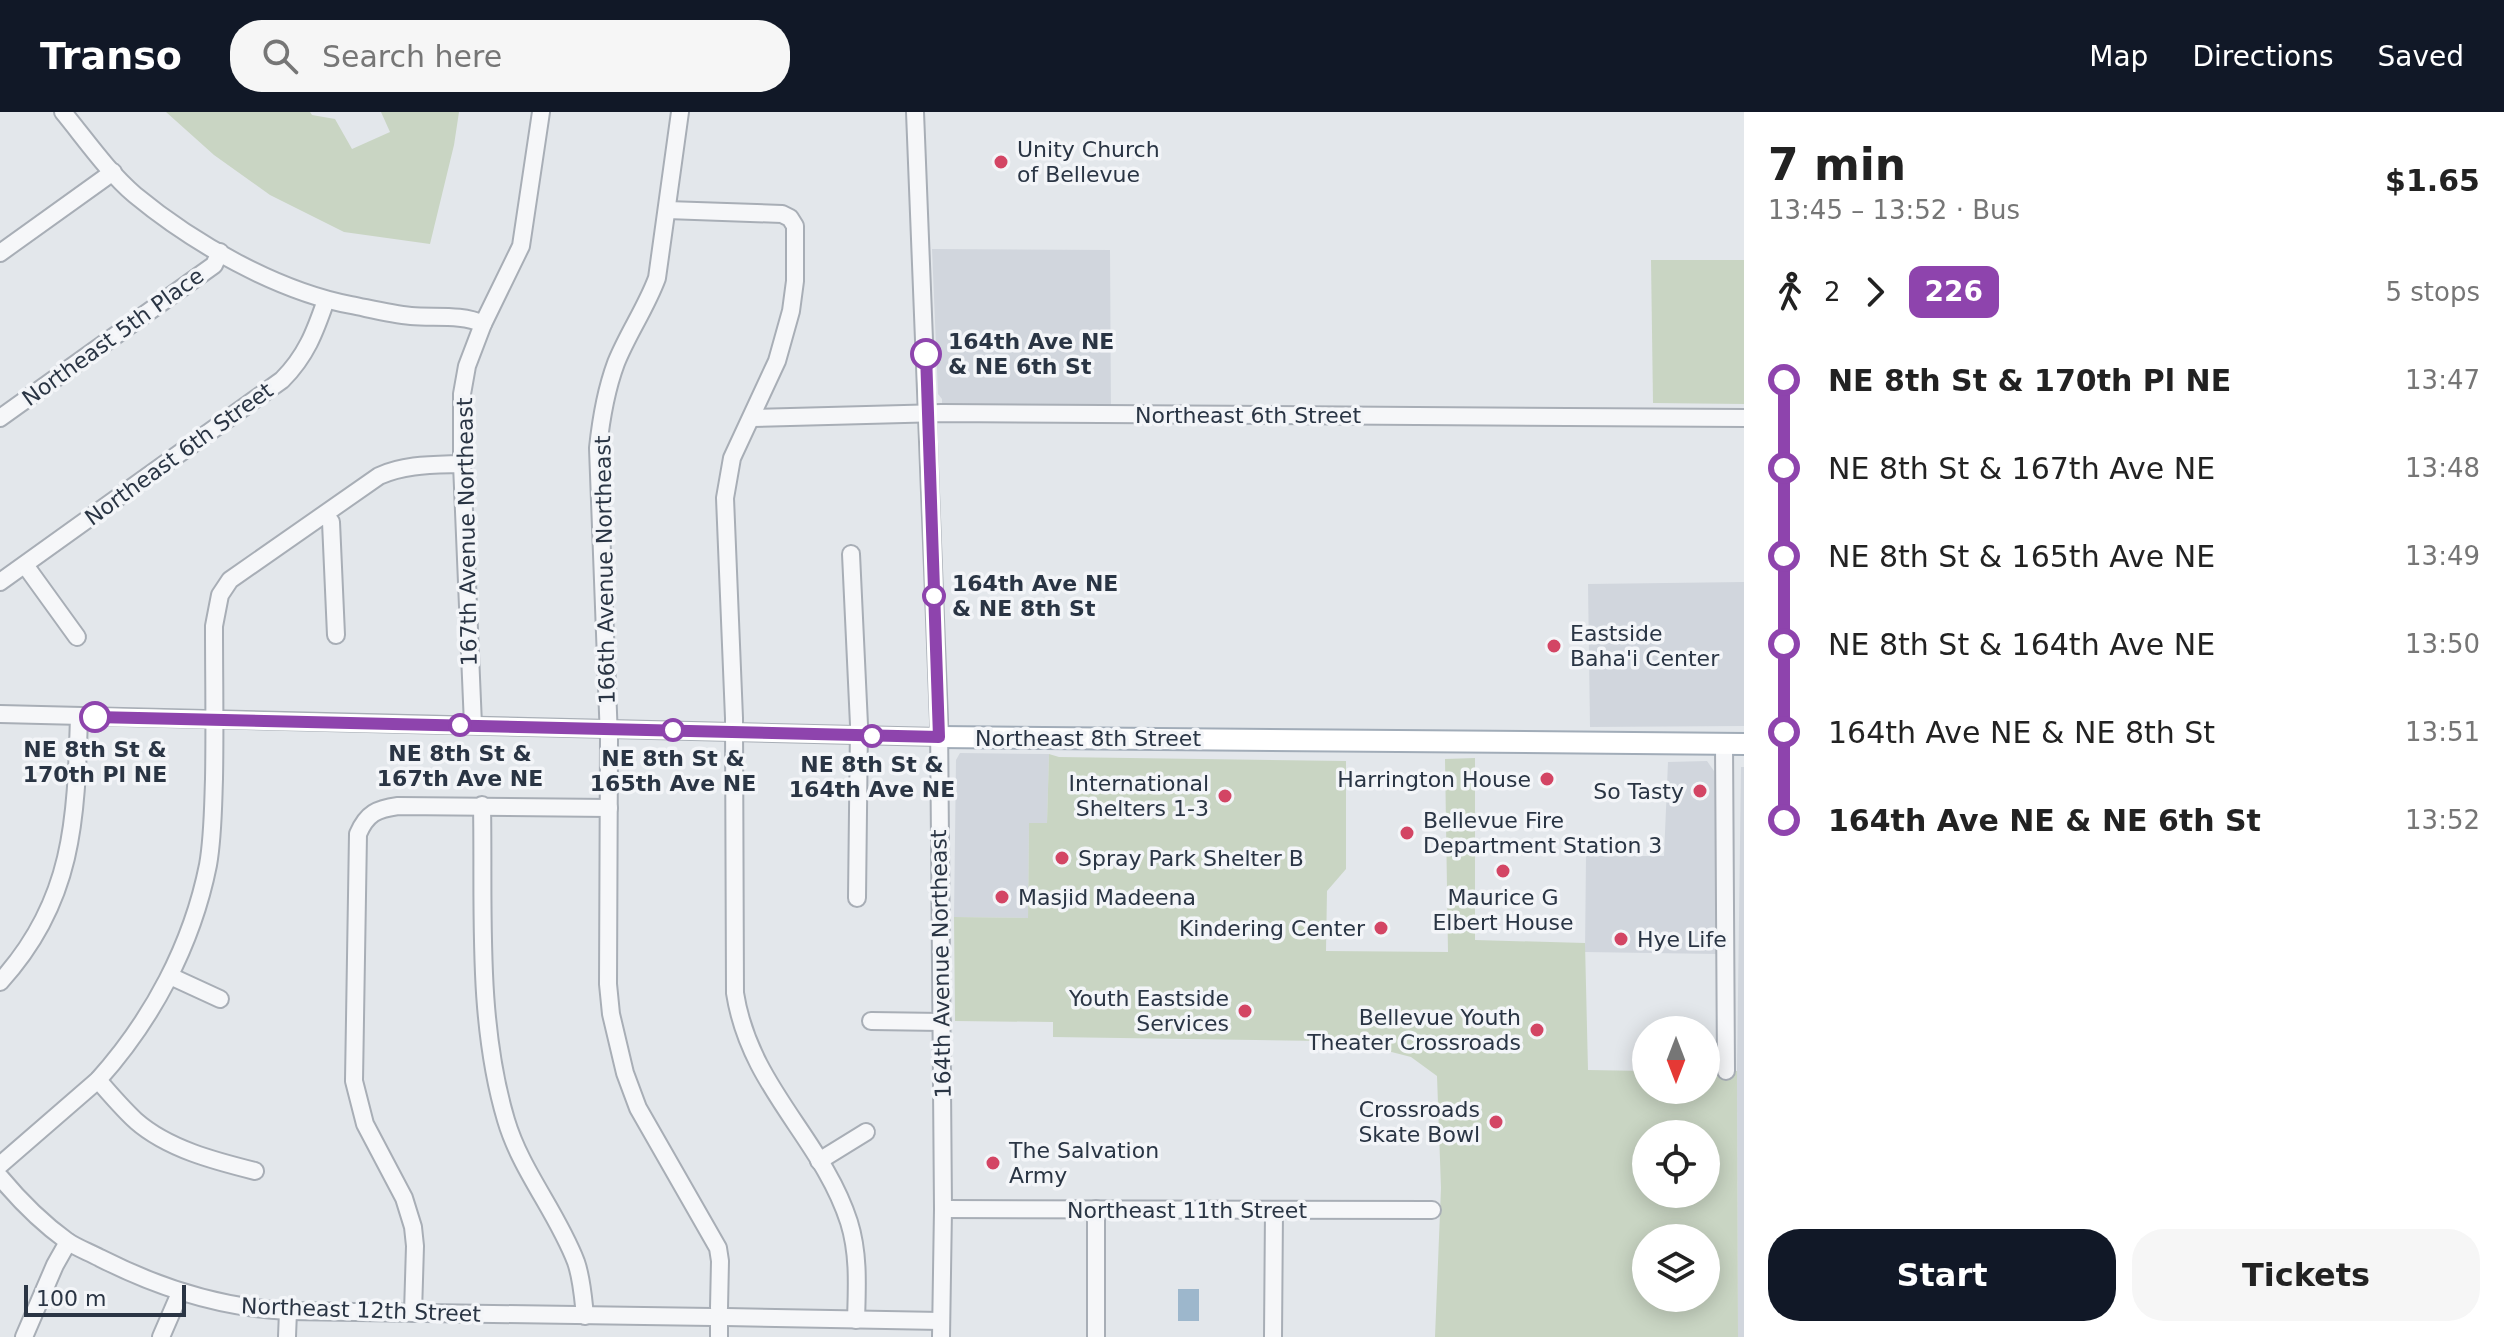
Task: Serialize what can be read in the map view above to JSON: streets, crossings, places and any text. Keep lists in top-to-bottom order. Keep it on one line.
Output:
{"streets":{"main road":["Northeast 8th Street"],"street":["Northeast 5th Place","Northeast 6th Street","167th Avenue Northeast","166th Avenue Northeast","164th Avenue Northeast","Northeast 11th Street","Northeast 12th Street"]},"crossings":[["Northeast 6th Street","164th Avenue Northeast"],["167th Avenue Northeast","Northeast 8th Street"],["166th Avenue Northeast","Northeast 8th Street"],["166th Avenue Northeast","Northeast 12th Street"],["Northeast 8th Street","164th Avenue Northeast"],["164th Avenue Northeast","Northeast 11th Street"],["164th Avenue Northeast","Northeast 12th Street"]],"places":["Unity Church of Bellevue","164th Ave NE & NE 6th St","164th Ave NE & NE 8th St","Eastside Baha'i Center","NE 8th St & 170th Pl NE","NE 8th St & 167th Ave NE","NE 8th St & 165th Ave NE","NE 8th St & 164th Ave NE","Harrington House","So Tasty","International Shelters 1-3","Bellevue Fire Department Station 3","Spray Park Shelter B","Maurice G Elbert House","Masjid Madeena","Kindering Center","Hye Life","Youth Eastside Services","Bellevue Youth Theater Crossroads","Crossroads Skate Bowl","The Salvation Army"],"lines":["bus line 226"],"scale_bar":"100 m","north":"bottom","page":{"header":"Transo","search":"Search here","nav":["Map","Directions","Saved"],"heading":["7 min","13:45 – 13:52 · Bus","$1.65"],"legs":["2","226","5 stops"],"list":[{"name":"NE 8th St & 170th Pl NE","value":"13:47"},{"name":"NE 8th St & 167th Ave NE","value":"13:48"},{"name":"NE 8th St & 165th Ave NE","value":"13:49"},{"name":"NE 8th St & 164th Ave NE","value":"13:50"},{"name":"164th Ave NE & NE 8th St","value":"13:51"},{"name":"164th Ave NE & NE 6th St","value":"13:52"}],"buttons":["Start","Tickets"],"scale":"100 m"}}
